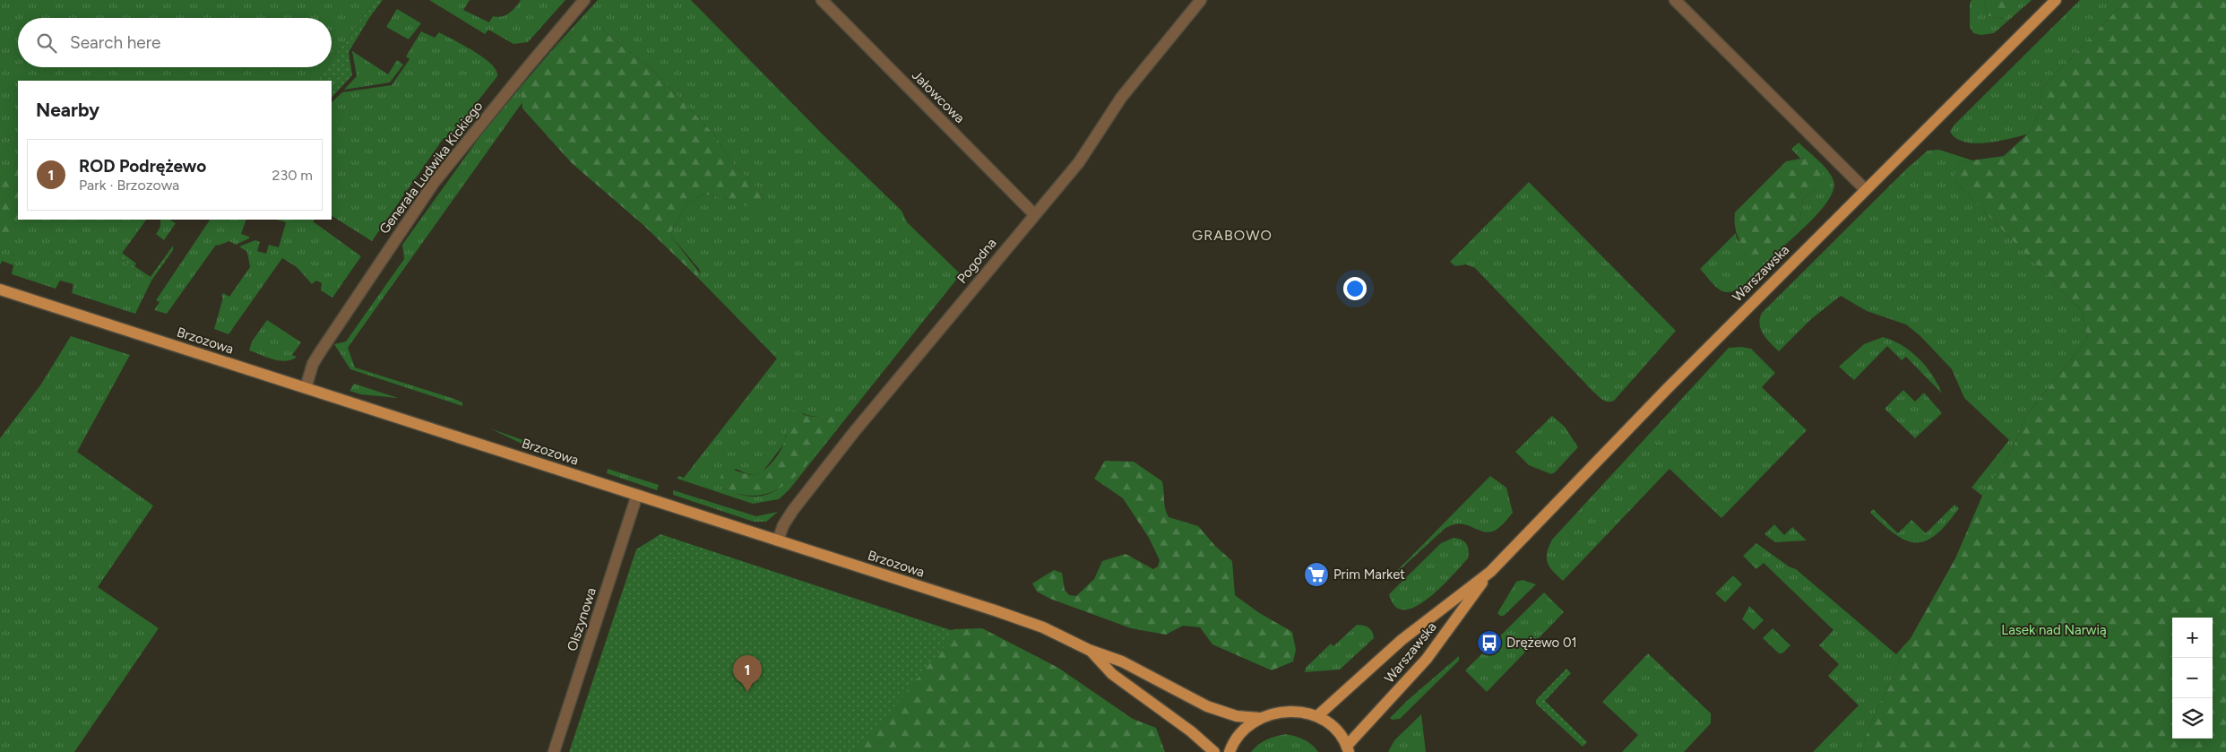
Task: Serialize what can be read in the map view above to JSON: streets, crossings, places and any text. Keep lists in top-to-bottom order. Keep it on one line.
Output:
{"streets":{"main road":["Warszawska","Brzozowa"],"street":["Jałowcowa","Generała Ludwika Kickiego","Pogodna","Olszynowa"]},"crossings":[["Jałowcowa","Pogodna"],["Generała Ludwika Kickiego","Brzozowa"],["Pogodna","Brzozowa"],["Brzozowa","Olszynowa"]],"districts":["GRABOWO"],"parks":["Lasek nad Narwią"],"places":{"supermarket":["Prim Market"],"bus stop":["Drężewo 01"]},"page":{"search":"Search here","heading":"Nearby","list":[{"mark":"1","name":"ROD Podrężewo","note":"Park · Brzozowa","value":"230 m"}],"map_buttons":["+","−"],"pins":"1"}}
